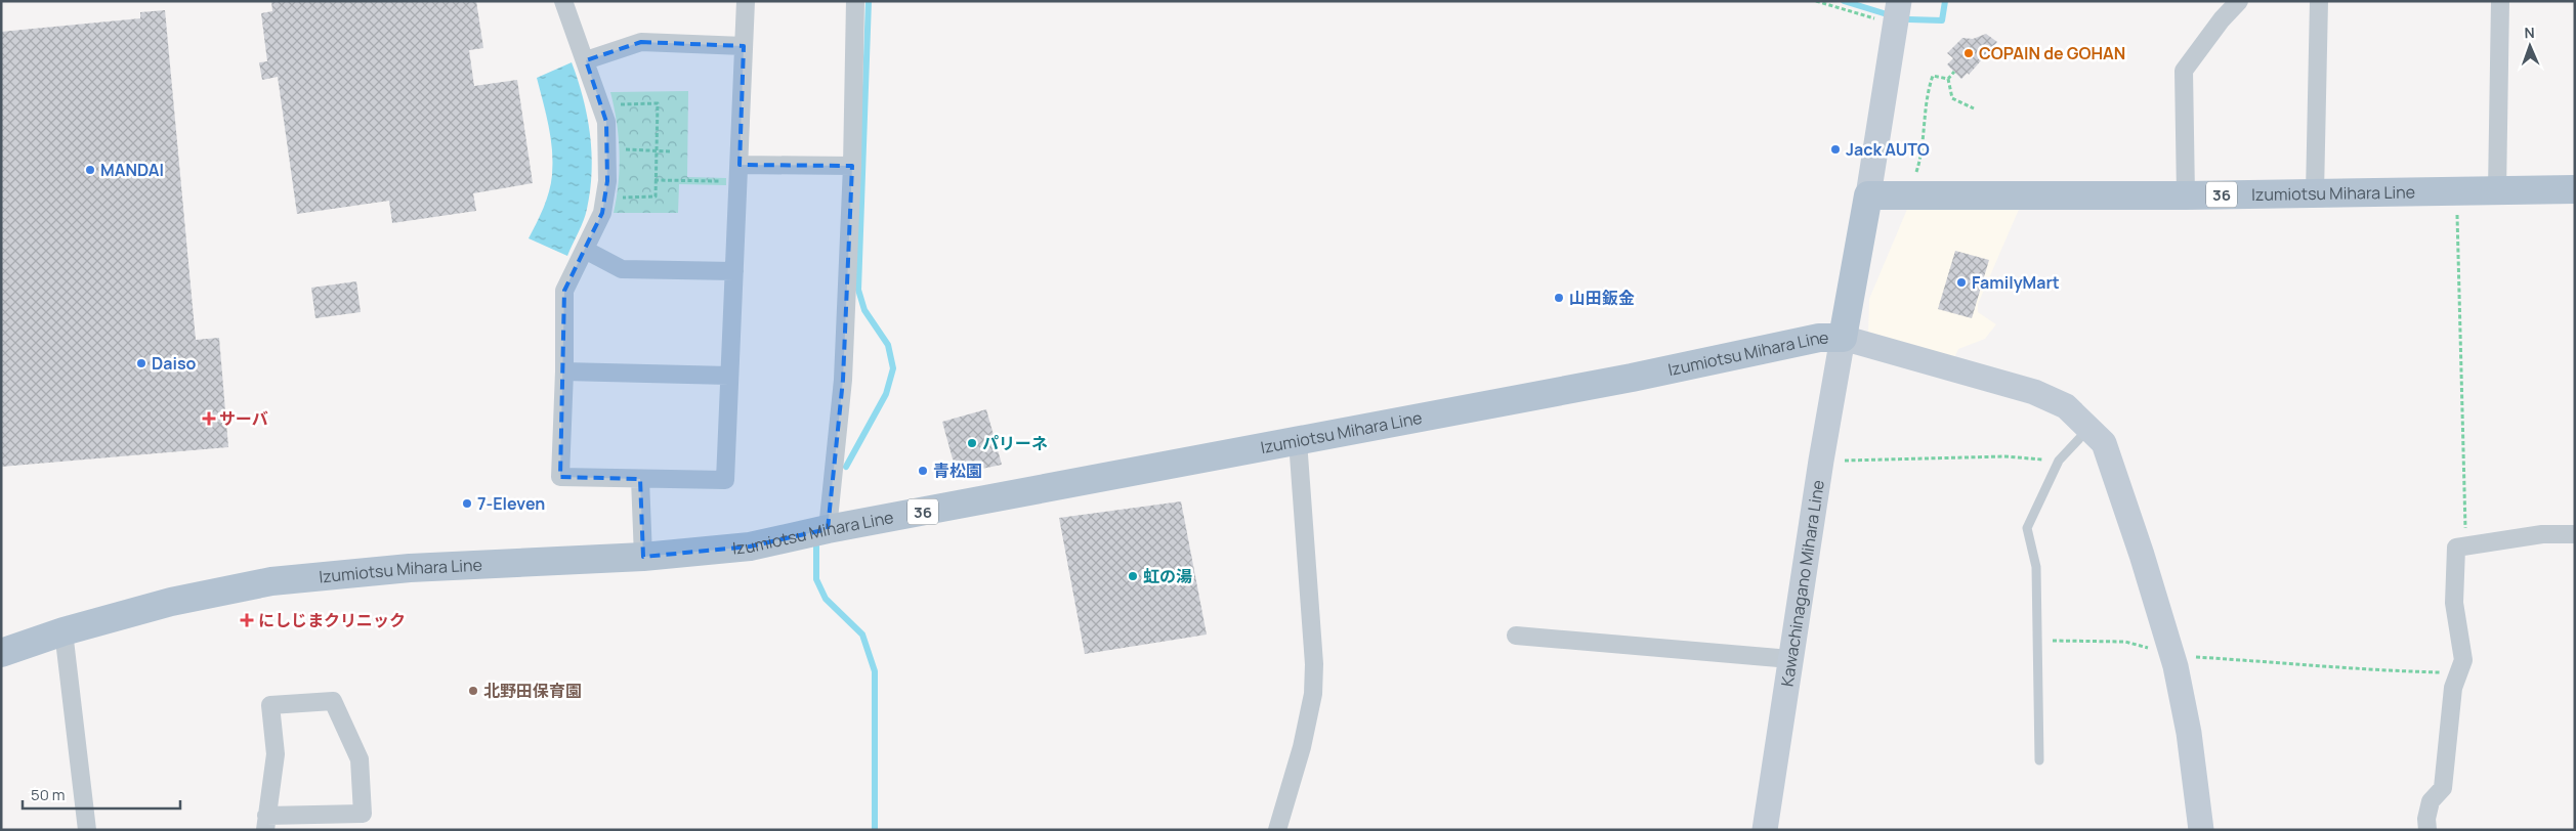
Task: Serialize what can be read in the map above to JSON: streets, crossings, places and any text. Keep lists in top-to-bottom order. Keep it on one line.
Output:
{"streets":{"main road":["Izumiotsu Mihara Line","36"],"street":["Kawachinagano Mihara Line"]},"crossings":[["Izumiotsu Mihara Line","Kawachinagano Mihara Line"]],"places":{"other":["COPAIN de GOHAN","Jack AUTO","MANDAI","FamilyMart","山田鈑金","Daiso","パリーネ","青松園","7-Eleven","虹の湯","北野田保育園"],"health":["サーバ","にしじまクリニック"]},"scale_bar":"50 m","north":"top"}
